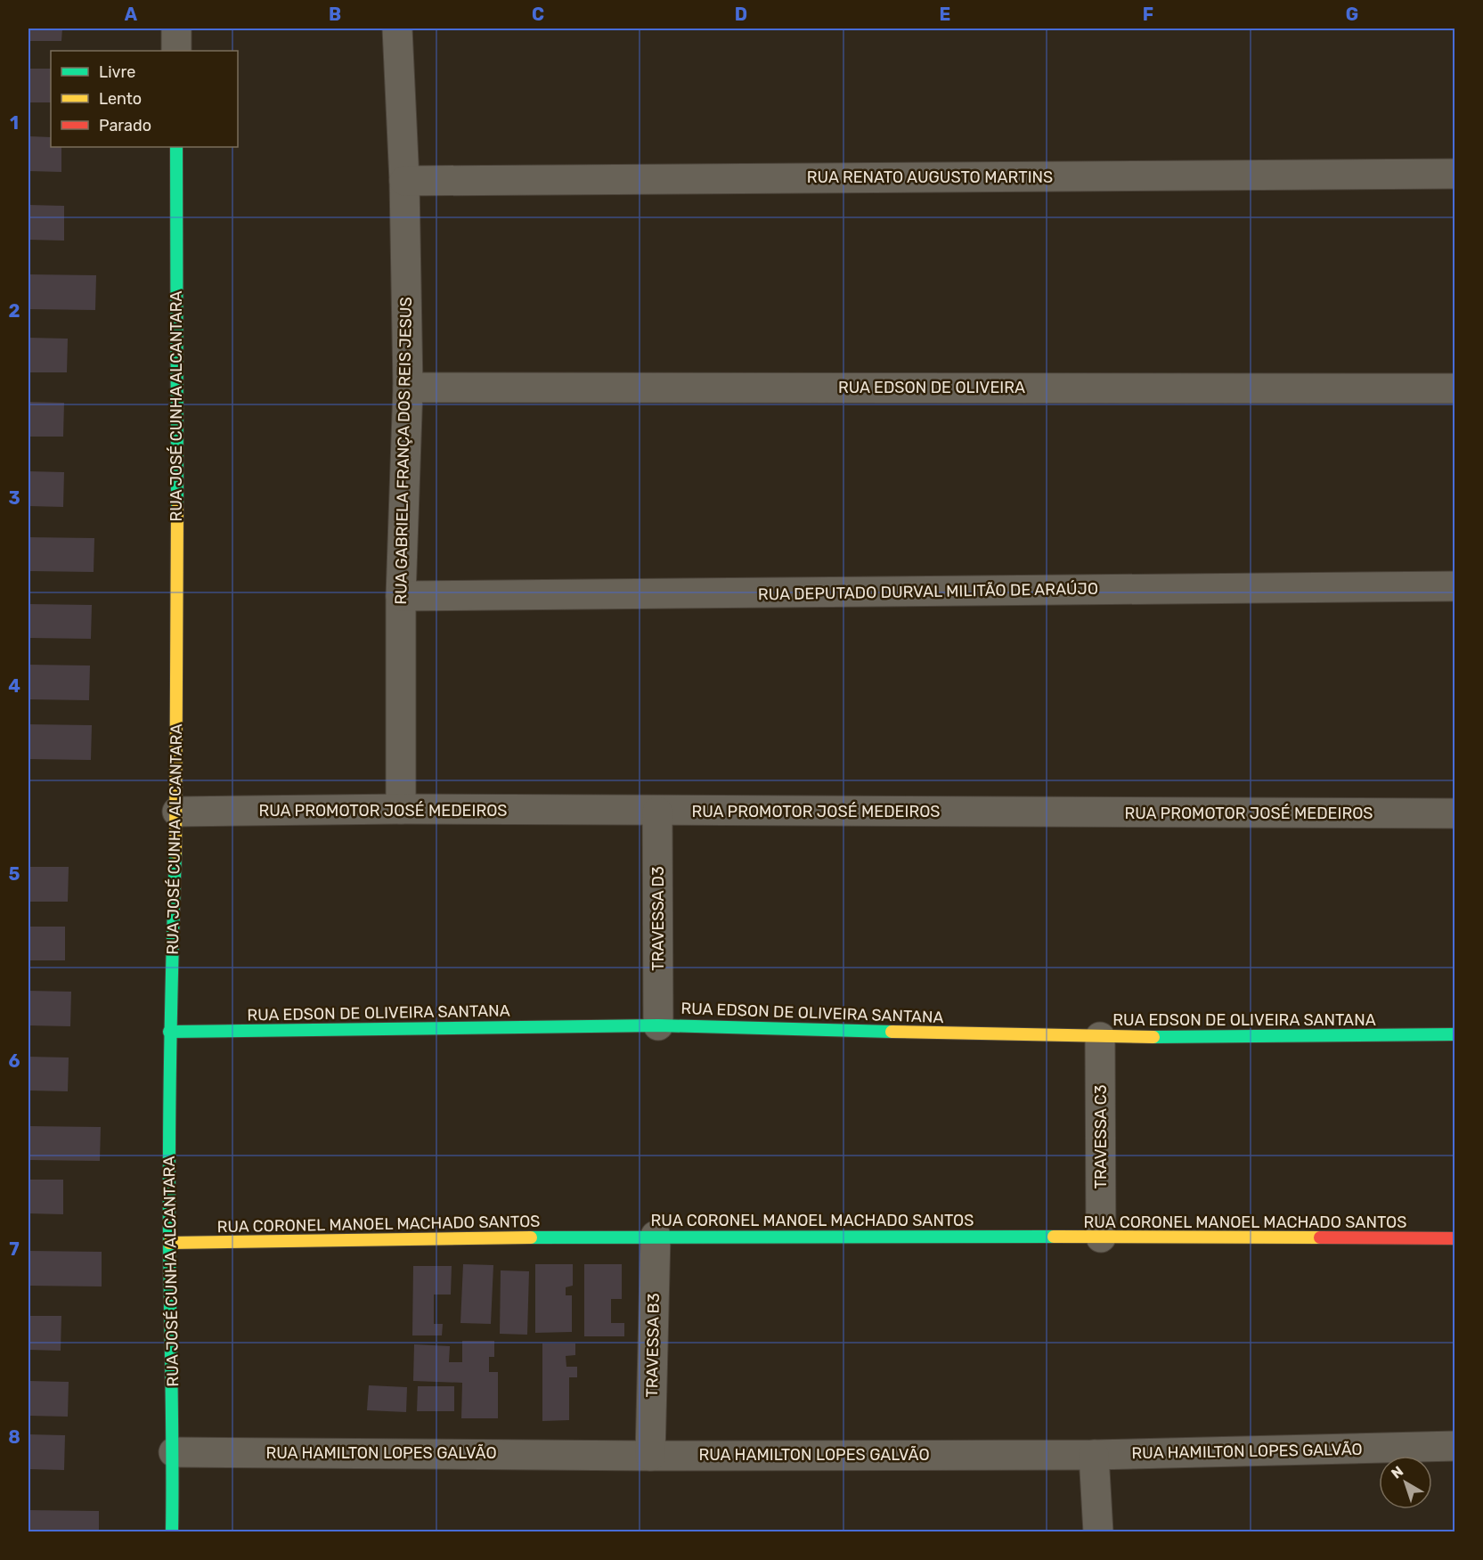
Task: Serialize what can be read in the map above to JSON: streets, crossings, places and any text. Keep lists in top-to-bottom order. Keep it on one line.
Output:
{"streets":{"street":["RUA RENATO AUGUSTO MARTINS","RUA EDSON DE OLIVEIRA","RUA JOSÉ CUNHA ALCANTARA","RUA GABRIELA FRANÇA DOS REIS JESUS","RUA DEPUTADO DURVAL MILITÃO DE ARAÚJO","RUA PROMOTOR JOSÉ MEDEIROS","TRAVESSA D3","RUA EDSON DE OLIVEIRA SANTANA","TRAVESSA C3","RUA CORONEL MANOEL MACHADO SANTOS","TRAVESSA B3","RUA HAMILTON LOPES GALVÃO"]},"crossings":[["RUA RENATO AUGUSTO MARTINS","RUA GABRIELA FRANÇA DOS REIS JESUS"],["RUA EDSON DE OLIVEIRA","RUA GABRIELA FRANÇA DOS REIS JESUS"],["RUA JOSÉ CUNHA ALCANTARA","RUA PROMOTOR JOSÉ MEDEIROS"],["RUA JOSÉ CUNHA ALCANTARA","RUA EDSON DE OLIVEIRA SANTANA"],["RUA JOSÉ CUNHA ALCANTARA","RUA CORONEL MANOEL MACHADO SANTOS"],["RUA JOSÉ CUNHA ALCANTARA","RUA HAMILTON LOPES GALVÃO"],["RUA GABRIELA FRANÇA DOS REIS JESUS","RUA DEPUTADO DURVAL MILITÃO DE ARAÚJO"],["RUA GABRIELA FRANÇA DOS REIS JESUS","RUA PROMOTOR JOSÉ MEDEIROS"],["RUA PROMOTOR JOSÉ MEDEIROS","TRAVESSA D3"],["TRAVESSA D3","RUA EDSON DE OLIVEIRA SANTANA"],["RUA EDSON DE OLIVEIRA SANTANA","TRAVESSA C3"],["TRAVESSA C3","RUA CORONEL MANOEL MACHADO SANTOS"],["RUA CORONEL MANOEL MACHADO SANTOS","TRAVESSA B3"],["TRAVESSA B3","RUA HAMILTON LOPES GALVÃO"]],"legend":["Livre","Lento","Parado"],"north":"top left","grid":{"columns":["A","B","C","D","E","F","G"],"rows":["1","2","3","4","5","6","7","8"]}}
